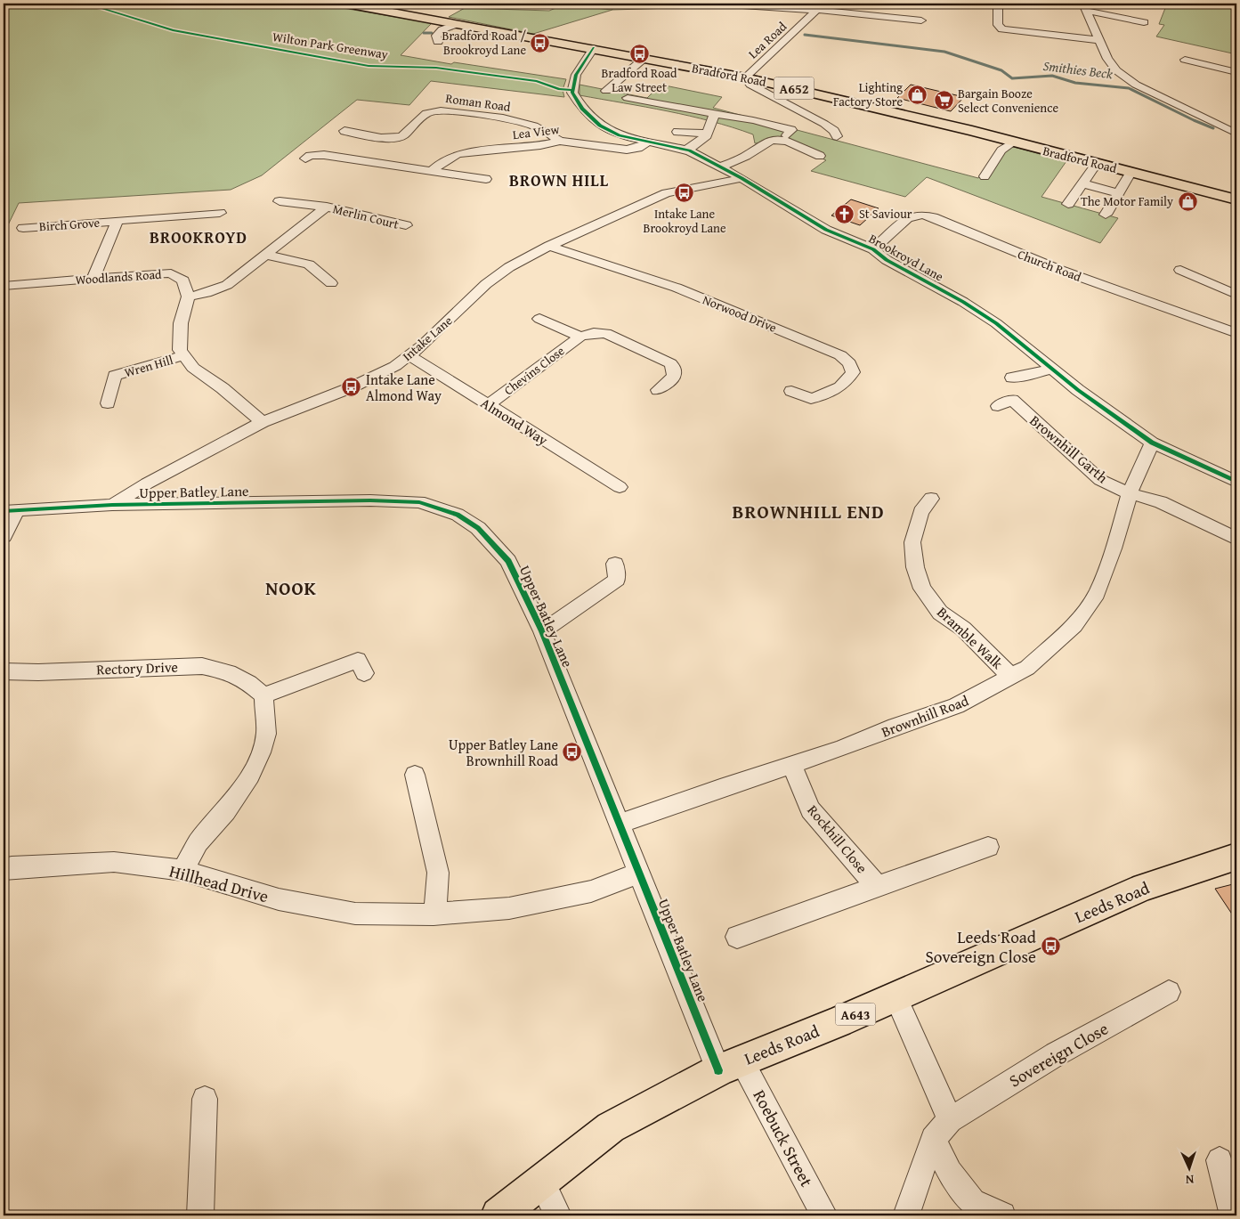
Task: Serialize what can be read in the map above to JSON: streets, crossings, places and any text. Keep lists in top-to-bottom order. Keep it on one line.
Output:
{"streets":{"main road":["Bradford Road","A652","Leeds Road","A643"],"street":["Lea Road","Roman Road","Lea View","Merlin Court","Birch Grove","Brookroyd Lane","Church Road","Woodlands Road","Norwood Drive","Intake Lane","Wren Hill","Chevins Close","Almond Way","Brownhill Garth","Upper Batley Lane","Bramble Walk","Rectory Drive","Brownhill Road","Rockhill Close","Hillhead Drive","Sovereign Close","Roebuck Street"],"cycle path":["Wilton Park Greenway"]},"crossings":[["Lea Road","Bradford Road"],["Bradford Road","Brookroyd Lane"],["Roman Road","Lea View"],["Lea View","Brookroyd Lane"],["Merlin Court","Woodlands Road"],["Birch Grove","Woodlands Road"],["Brookroyd Lane","Church Road"],["Brookroyd Lane","Intake Lane"],["Brookroyd Lane","Brownhill Road"],["Norwood Drive","Intake Lane"],["Intake Lane","Almond Way"],["Intake Lane","Upper Batley Lane"],["Chevins Close","Almond Way"],["Brownhill Garth","Brownhill Road"],["Upper Batley Lane","Brownhill Road"],["Upper Batley Lane","Hillhead Drive"],["Upper Batley Lane","Leeds Road"],["Upper Batley Lane","Roebuck Street"],["Bramble Walk","Brownhill Road"],["Brownhill Road","Rockhill Close"],["Leeds Road","Roebuck Street"]],"districts":["BROWN HILL","BROOKROYD","BROWNHILL END","NOOK"],"water":["Smithies Beck"],"places":{"bus stop":["Bradford Road / Brookroyd Lane","Bradford Road Law Street","Intake Lane Brookroyd Lane","Intake Lane Almond Way","Upper Batley Lane Brownhill Road","Leeds Road Sovereign Close"],"shop":["Lighting Factory Store","The Motor Family"],"supermarket":["Bargain Booze Select Convenience"],"church":["St Saviour"]},"north":"bottom"}
